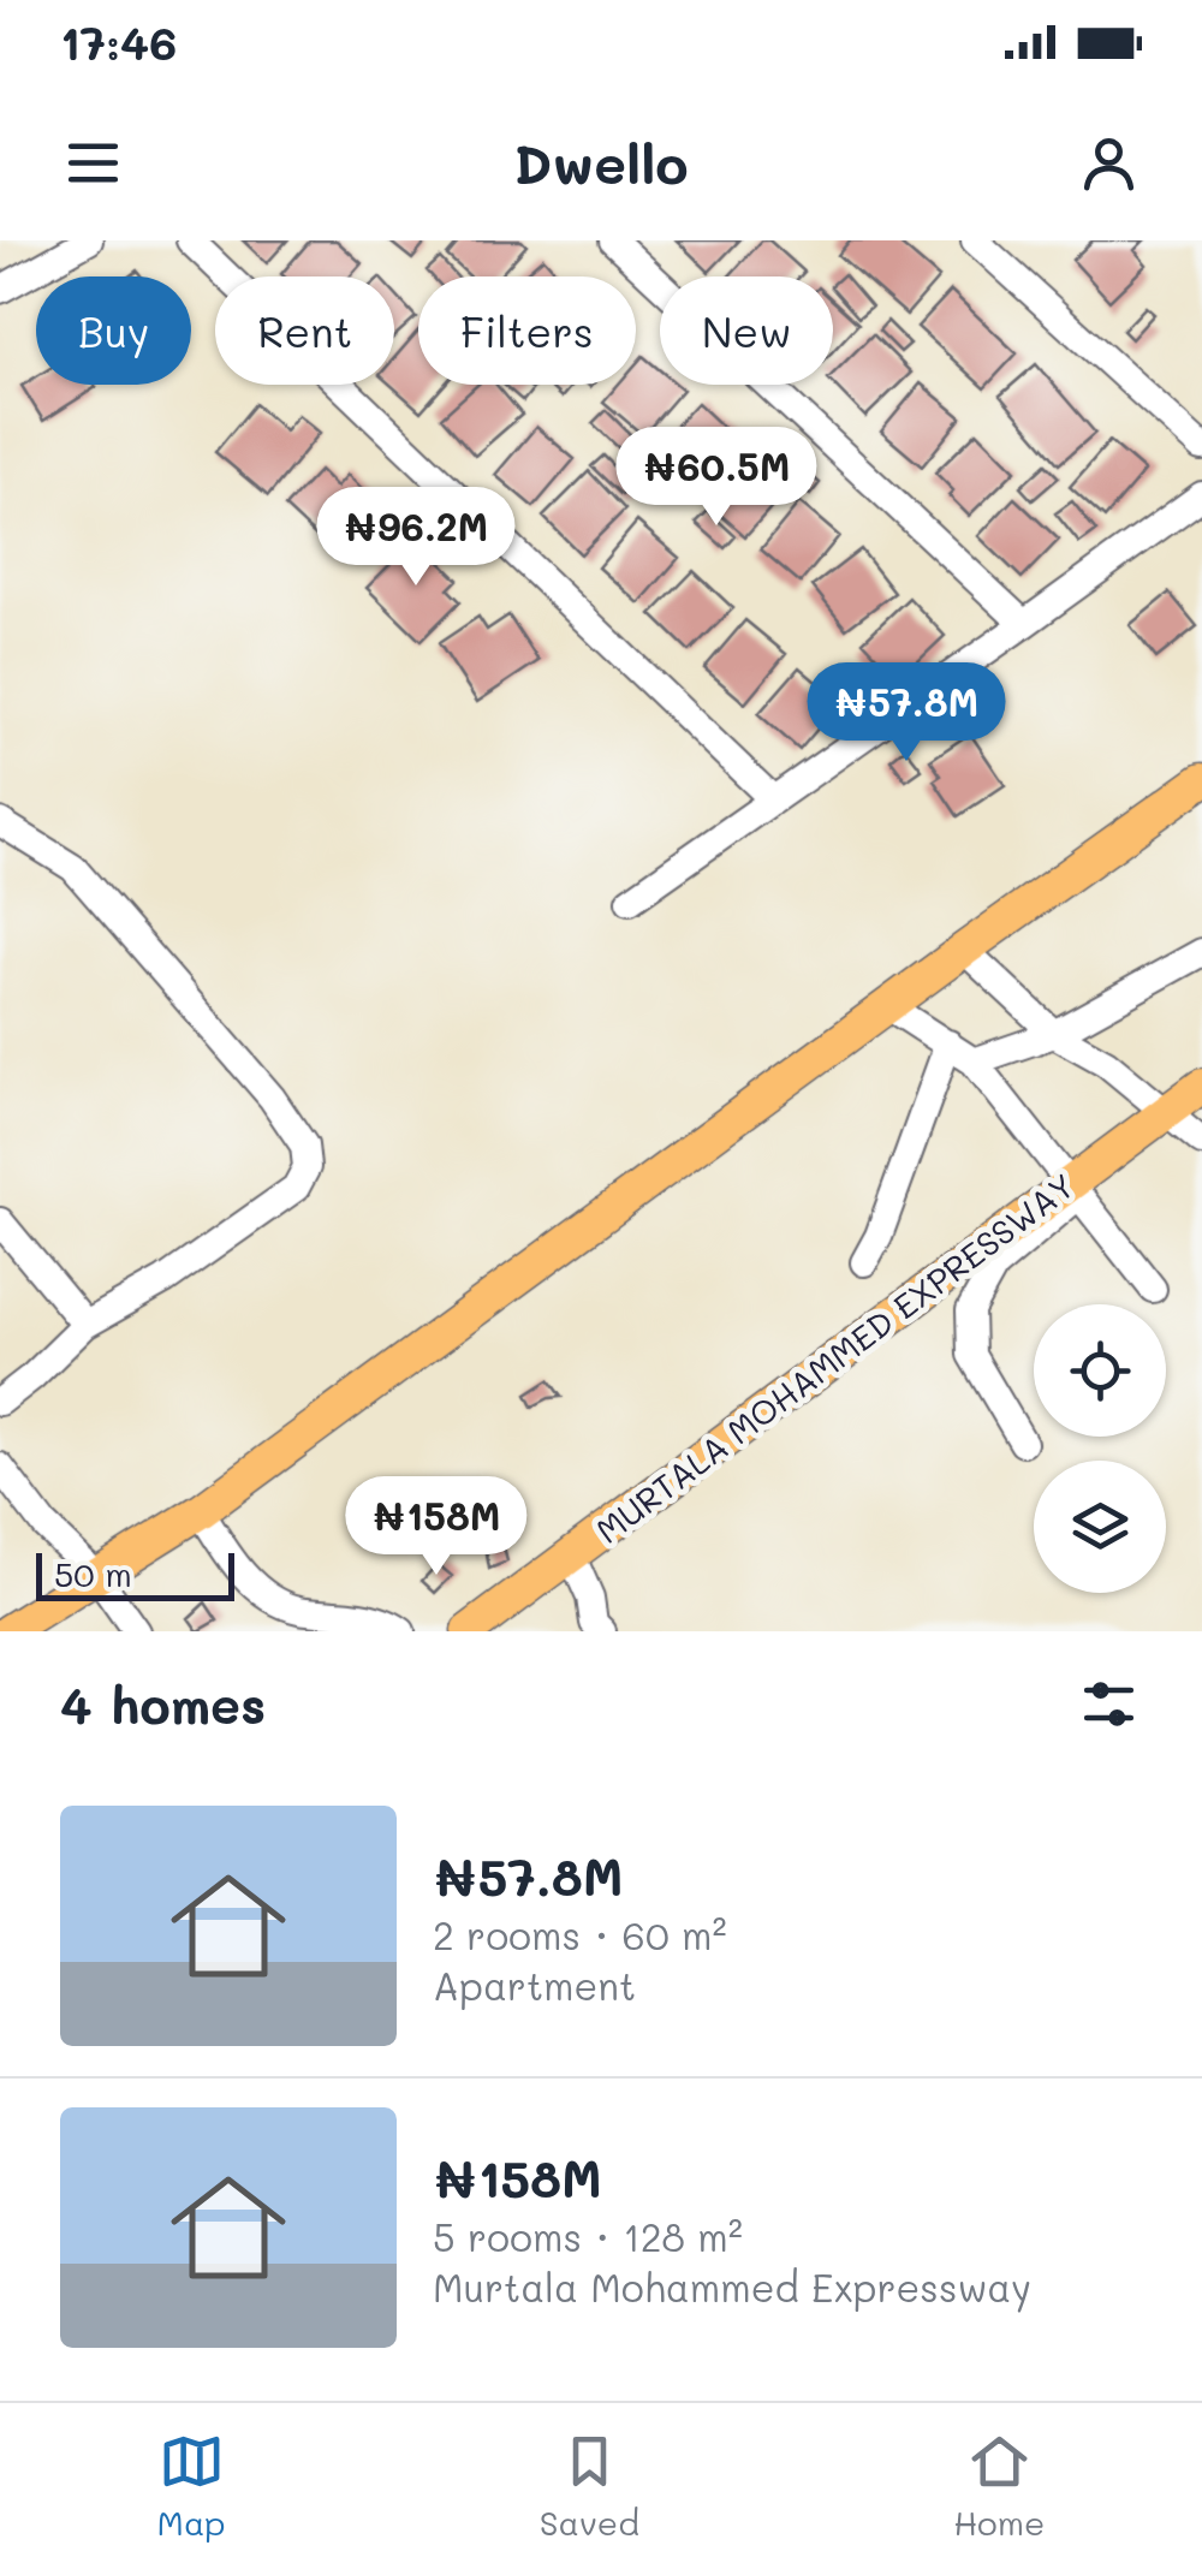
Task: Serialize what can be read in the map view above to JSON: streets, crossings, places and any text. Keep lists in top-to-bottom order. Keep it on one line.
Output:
{"streets":{"main road":["MURTALA MOHAMMED EXPRESSWAY"]},"scale_bar":"50 m","page":{"status":"17:46","header":"Dwello","chip":["Buy","Rent","Filters","New"],"price":["₦60.5M","₦96.2M","₦57.8M","₦158M"],"scale":"50 m","heading":"4 homes","list":[{"name":"₦57.8M","note":"2 rooms · 60 m² · Apartment"},{"name":"₦158M","note":"5 rooms · 128 m² · Murtala Mohammed Expressway"}],"tabs":["Map","Saved","Home"]}}
